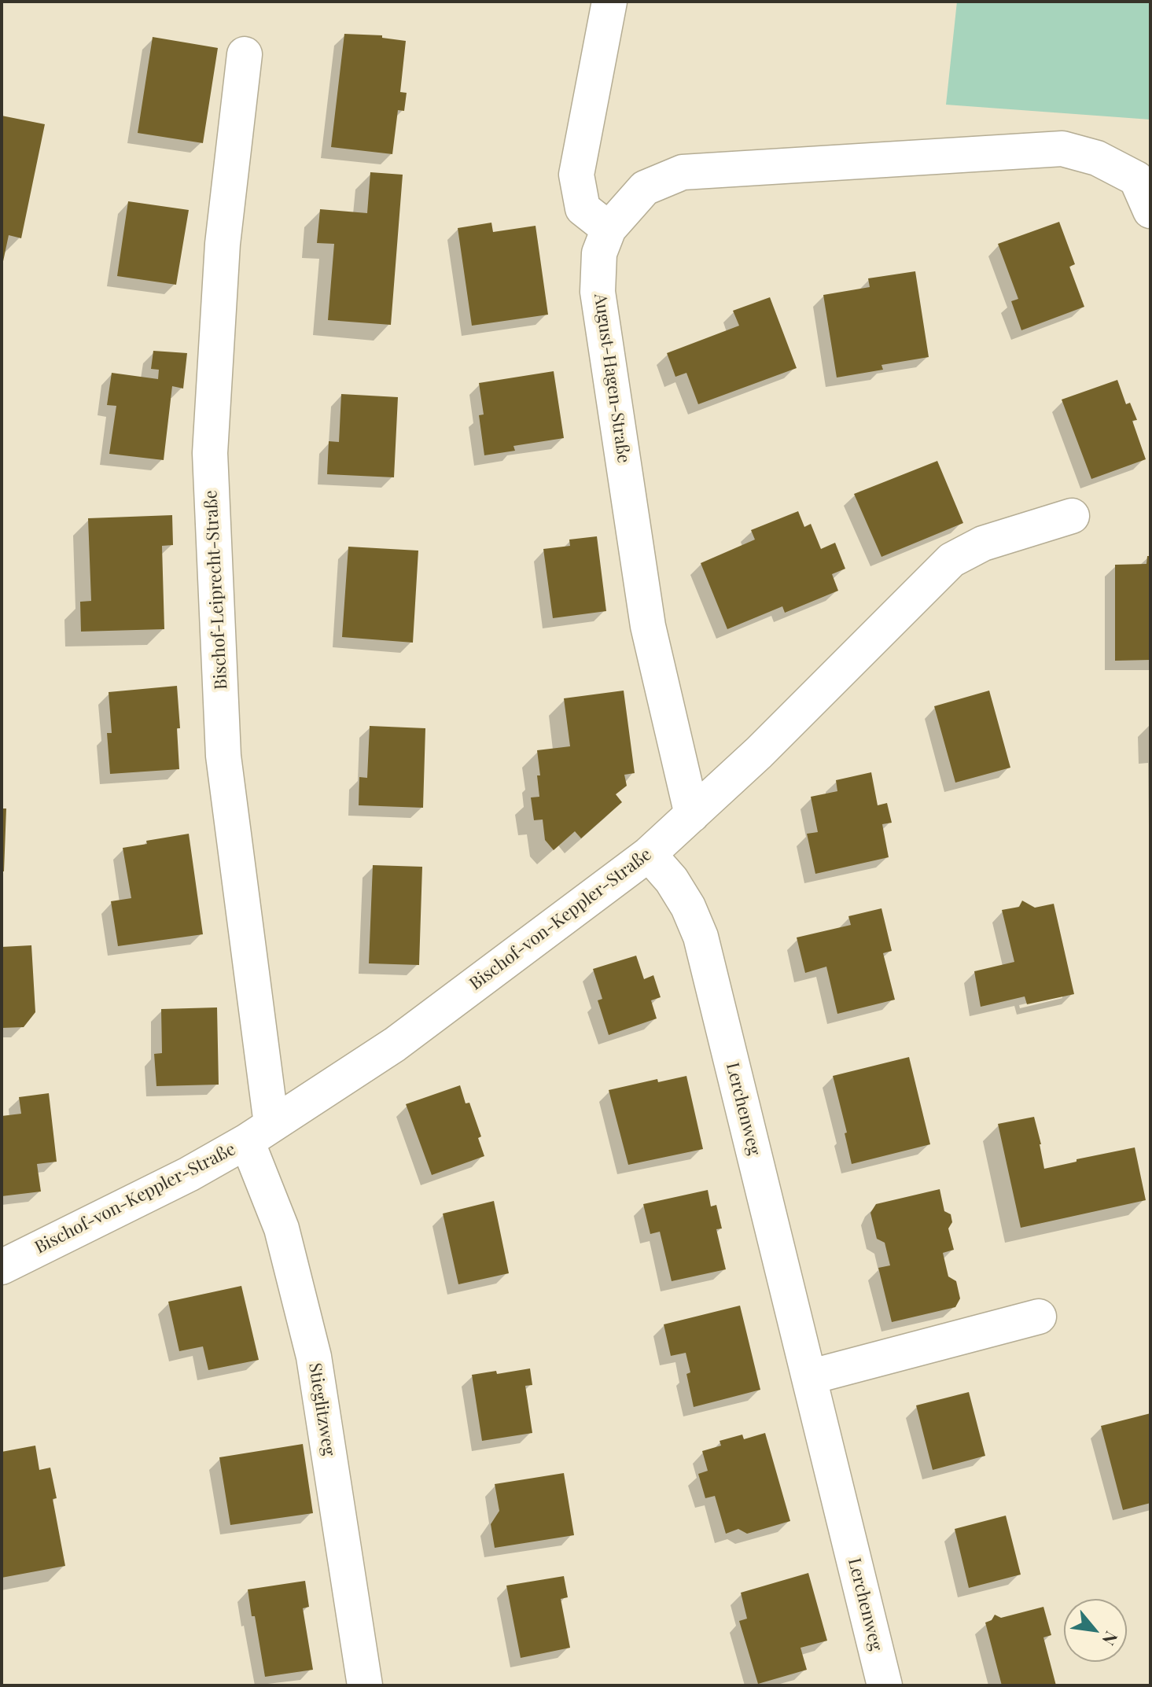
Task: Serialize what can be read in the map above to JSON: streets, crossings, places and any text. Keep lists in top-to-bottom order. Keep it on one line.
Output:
{"streets":{"street":["August-Hagen-Straße","Bischof-Leiprecht-Straße","Bischof-von-Keppler-Straße","Lerchenweg","Stieglitzweg"]},"crossings":[["August-Hagen-Straße","Bischof-von-Keppler-Straße"],["Bischof-Leiprecht-Straße","Bischof-von-Keppler-Straße"],["Bischof-Leiprecht-Straße","Stieglitzweg"],["Bischof-von-Keppler-Straße","Lerchenweg"],["Bischof-von-Keppler-Straße","Stieglitzweg"]],"north":"bottom right"}
